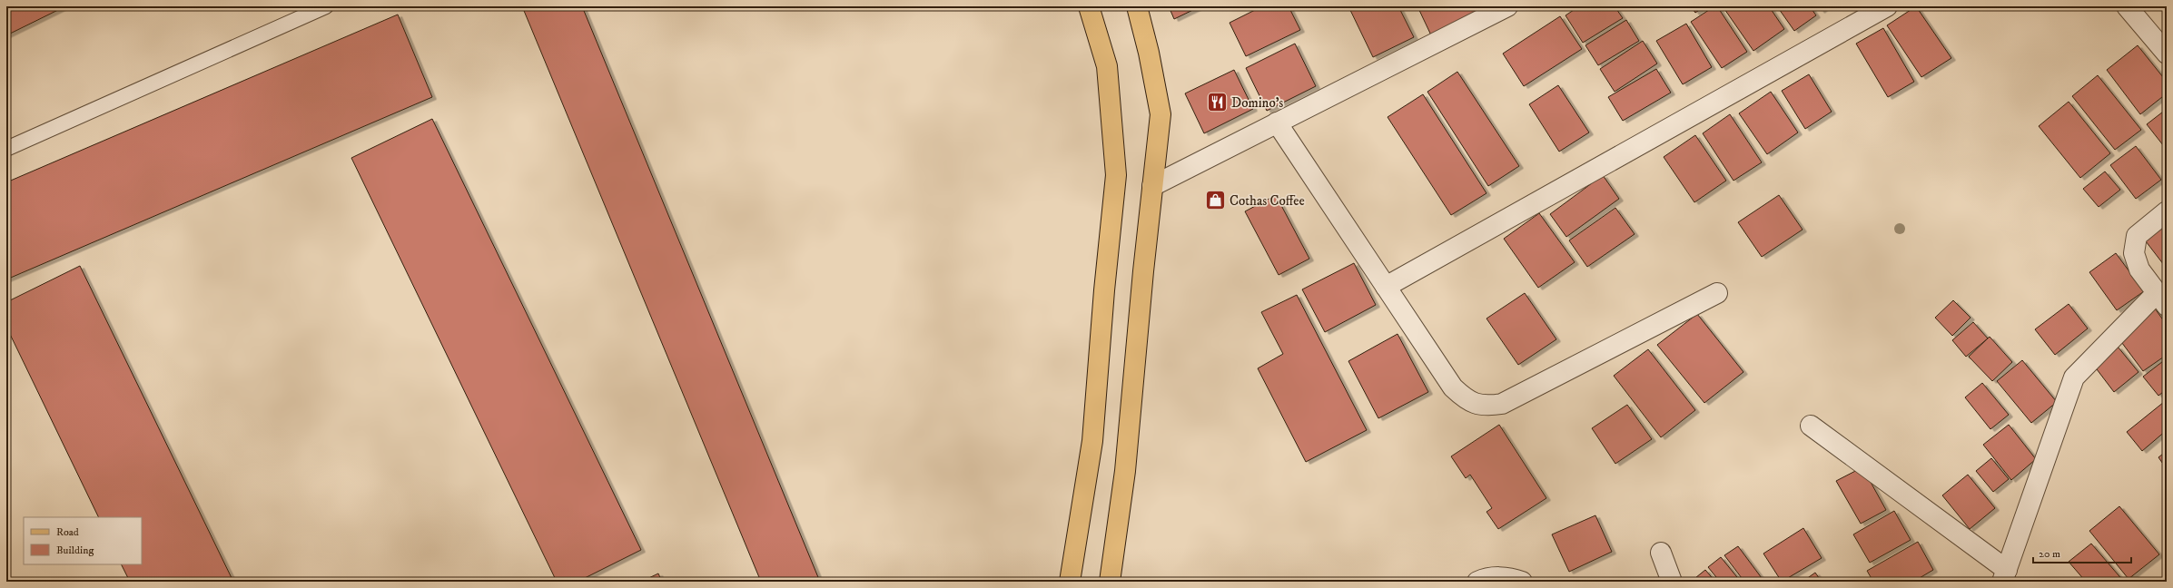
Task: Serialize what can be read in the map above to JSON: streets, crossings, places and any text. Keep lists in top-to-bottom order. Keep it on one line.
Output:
{"places":{"restaurant":["Domino's"],"shop":["Cothas Coffee"]},"legend":["Road","Building"],"scale_bar":"20 m"}
